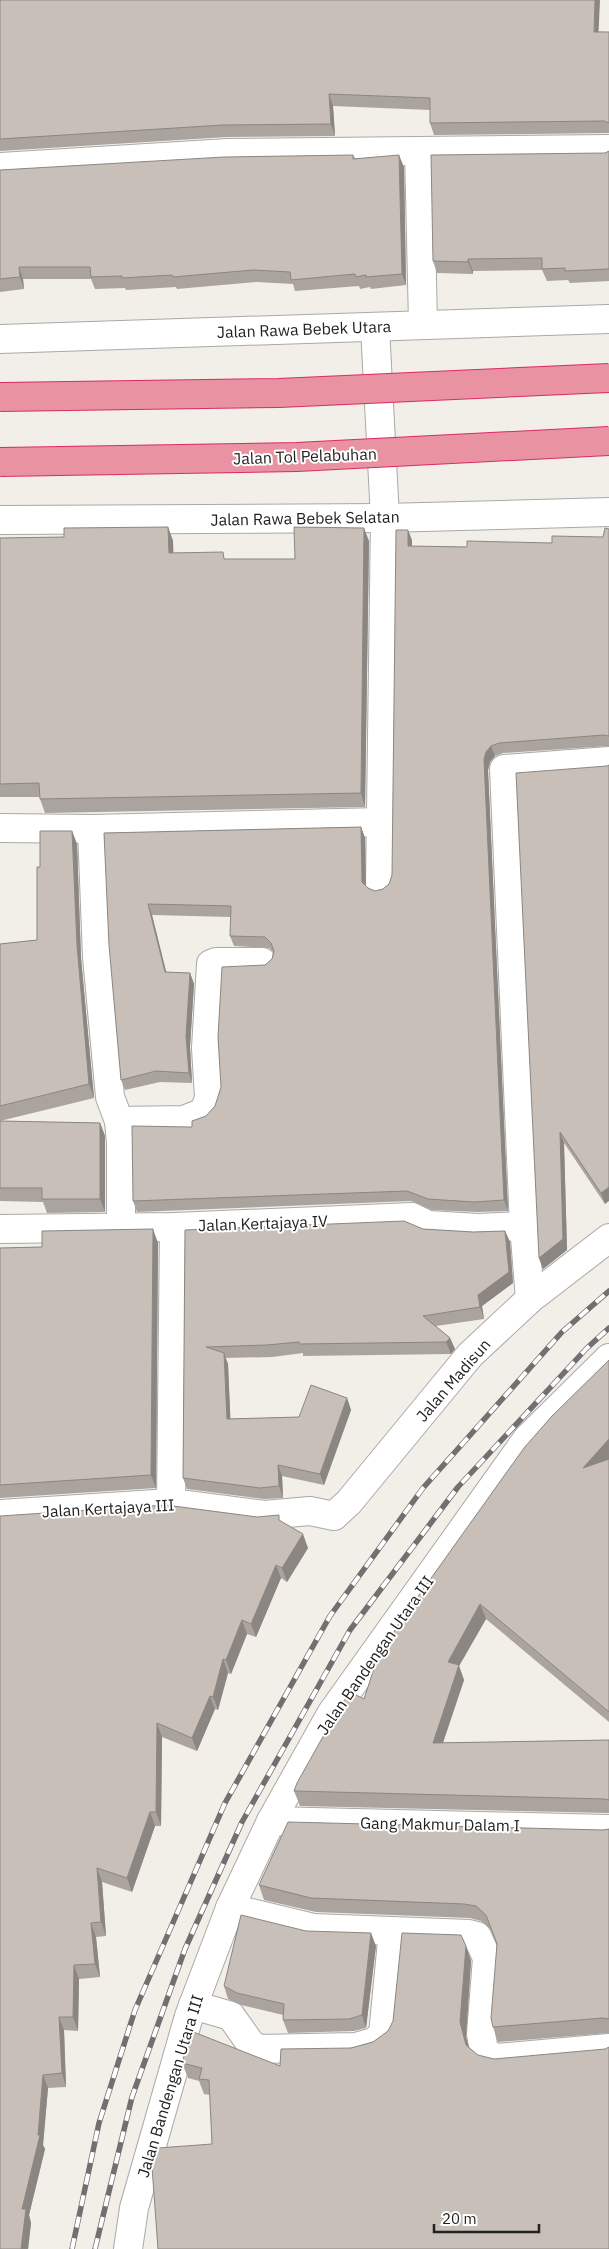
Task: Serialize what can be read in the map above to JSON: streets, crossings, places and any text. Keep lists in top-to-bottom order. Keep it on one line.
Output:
{"streets":{"highway":["Jalan Tol Pelabuhan"],"street":["Jalan Rawa Bebek Utara","Jalan Rawa Bebek Selatan","Jalan Kertajaya IV","Jalan Madisun","Jalan Kertajaya III","Jalan Bandengan Utara III","Gang Makmur Dalam I"]},"crossings":[["Jalan Madisun","Jalan Kertajaya III"],["Jalan Bandengan Utara III","Gang Makmur Dalam I"]],"scale_bar":"20 m"}
